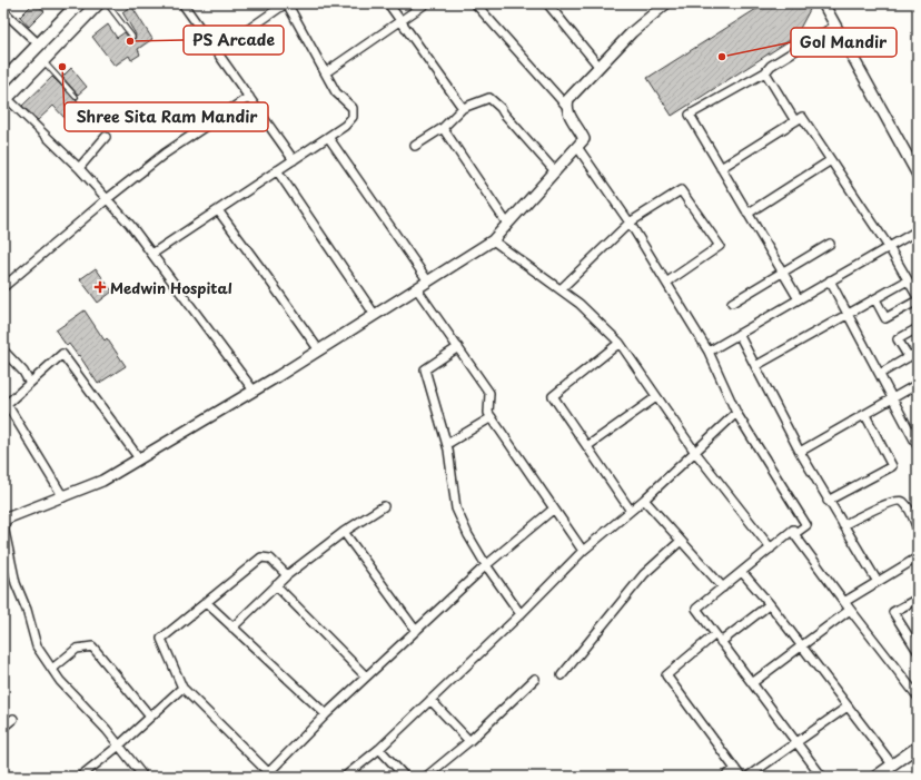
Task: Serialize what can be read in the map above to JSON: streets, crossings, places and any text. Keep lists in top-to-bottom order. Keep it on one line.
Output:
{"places":{"other":["PS Arcade","Gol Mandir","Shree Sita Ram Mandir"],"health":["Medwin Hospital"]}}
